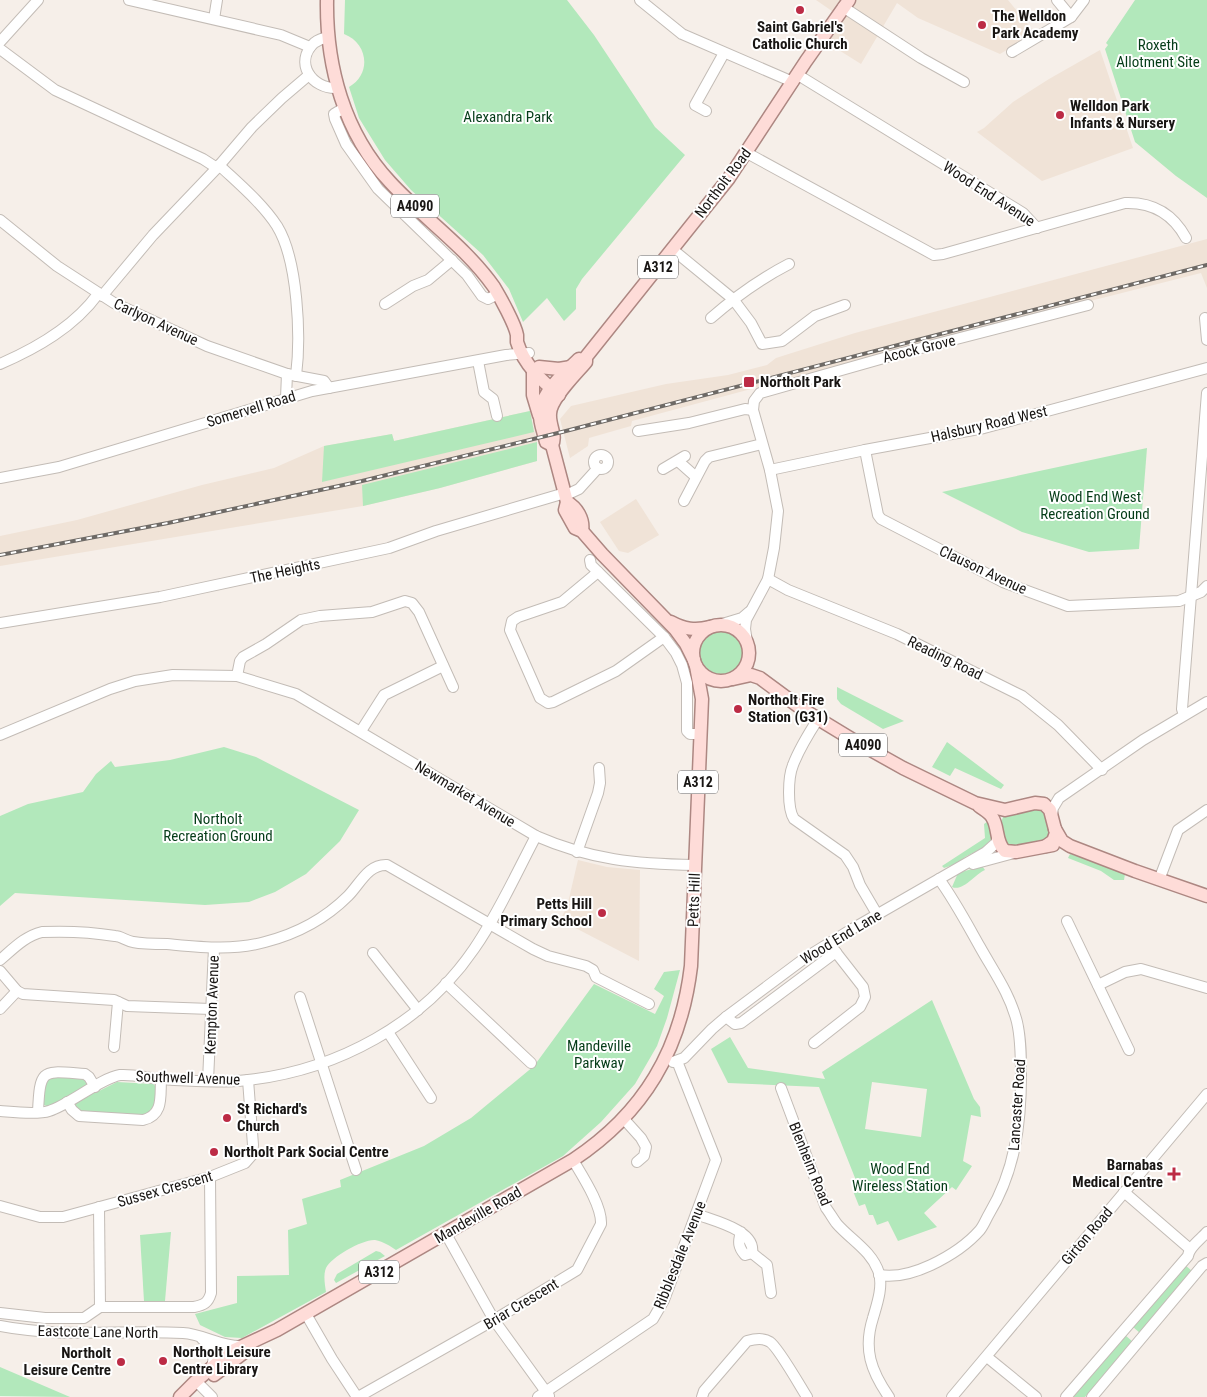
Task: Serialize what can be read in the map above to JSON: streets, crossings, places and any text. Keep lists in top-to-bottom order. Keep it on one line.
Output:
{"streets":{"main road":["Northolt Road","A4090","A312","Petts Hill","Wood End Lane","Mandeville Road"],"street":["Wood End Avenue","Carlyon Avenue","Acock Grove","Somervell Road","Halsbury Road West","Clauson Avenue","The Heights","Reading Road","Newmarket Avenue","Kempton Avenue","Southwell Avenue","Lancaster Road","Blenheim Road","Sussex Crescent","Girton Road","Ribblesdale Avenue","Briar Crescent","Eastcote Lane North"]},"crossings":[["Northolt Road","Wood End Avenue"],["Northolt Road","A4090"],["Northolt Road","A312"],["Northolt Road","Petts Hill"],["A4090","Somervell Road"],["A4090","Petts Hill"],["A4090","Wood End Lane"],["A312","Petts Hill"],["Carlyon Avenue","Somervell Road"],["Halsbury Road West","Clauson Avenue"],["The Heights","Petts Hill"],["Newmarket Avenue","Petts Hill"],["Newmarket Avenue","Southwell Avenue"],["Petts Hill","Wood End Lane"],["Petts Hill","Mandeville Road"],["Petts Hill","Ribblesdale Avenue"],["Wood End Lane","Lancaster Road"],["Wood End Lane","Mandeville Road"],["Wood End Lane","Ribblesdale Avenue"],["Kempton Avenue","Southwell Avenue"],["Southwell Avenue","Sussex Crescent"],["Lancaster Road","Blenheim Road"],["Mandeville Road","Ribblesdale Avenue"],["Mandeville Road","Briar Crescent"],["Mandeville Road","Eastcote Lane North"]],"parks":["Roxeth Allotment Site","Alexandra Park","Wood End West Recreation Ground","Northolt Recreation Ground","Mandeville Parkway","Wood End Wireless Station"],"places":{"other":["Saint Gabriel's Catholic Church","The Welldon Park Academy","Welldon Park Infants & Nursery","Northolt Fire Station (G31)","Petts Hill Primary School","St Richard's Church","Northolt Park Social Centre","Northolt Leisure Centre Library","Northolt Leisure Centre"],"transit":["Northolt Park"],"health":["Barnabas Medical Centre"]}}
